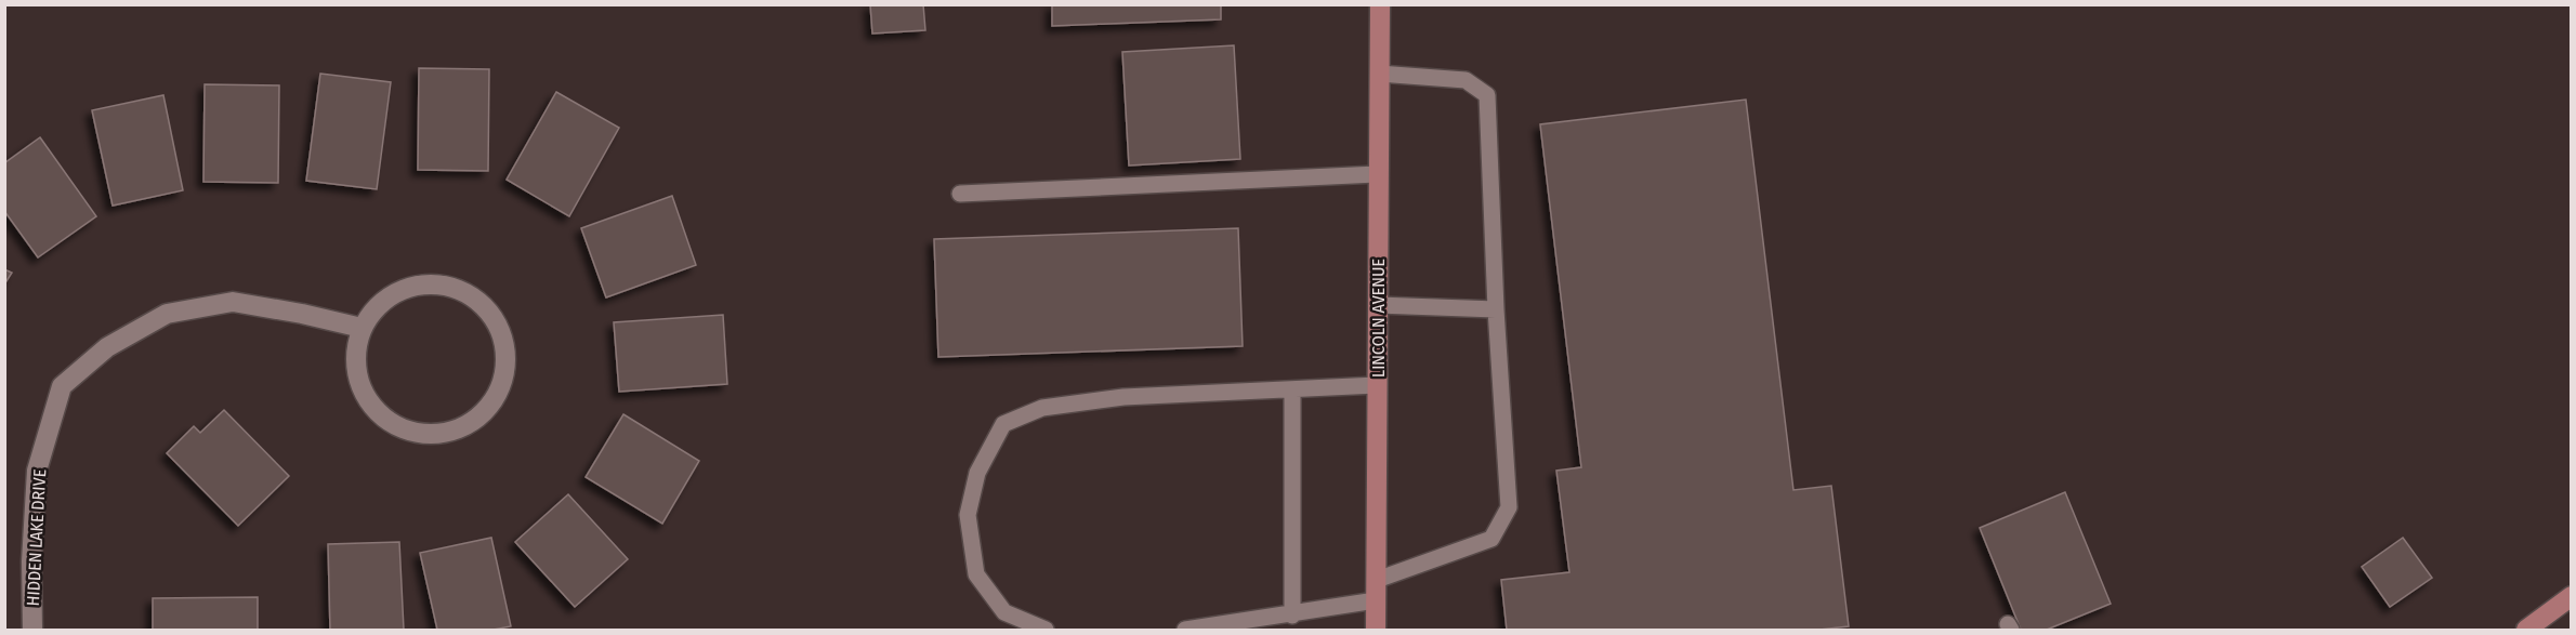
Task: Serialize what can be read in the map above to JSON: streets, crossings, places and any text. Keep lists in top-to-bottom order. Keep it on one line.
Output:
{"streets":{"street":["LINCOLN AVENUE","HIDDEN LAKE DRIVE"]}}
